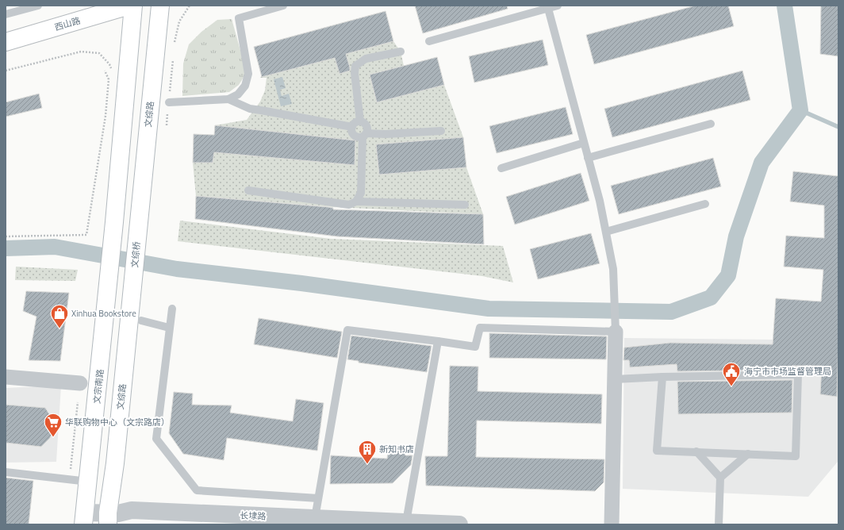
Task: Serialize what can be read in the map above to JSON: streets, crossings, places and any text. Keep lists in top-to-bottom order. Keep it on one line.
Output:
{"streets":{"main road":["西山路","文综路","文综桥","文宗南路"],"street":["长埭路"]},"crossings":[["文综路","文综桥"],["文综路","长埭路"],["文宗南路","长埭路"]],"places":{"shop":["Xinhua Bookstore"],"public building":["海宁市市场监督管理局"],"supermarket":["华联购物中心（文宗路店）"],"building":["新知书店"]}}
